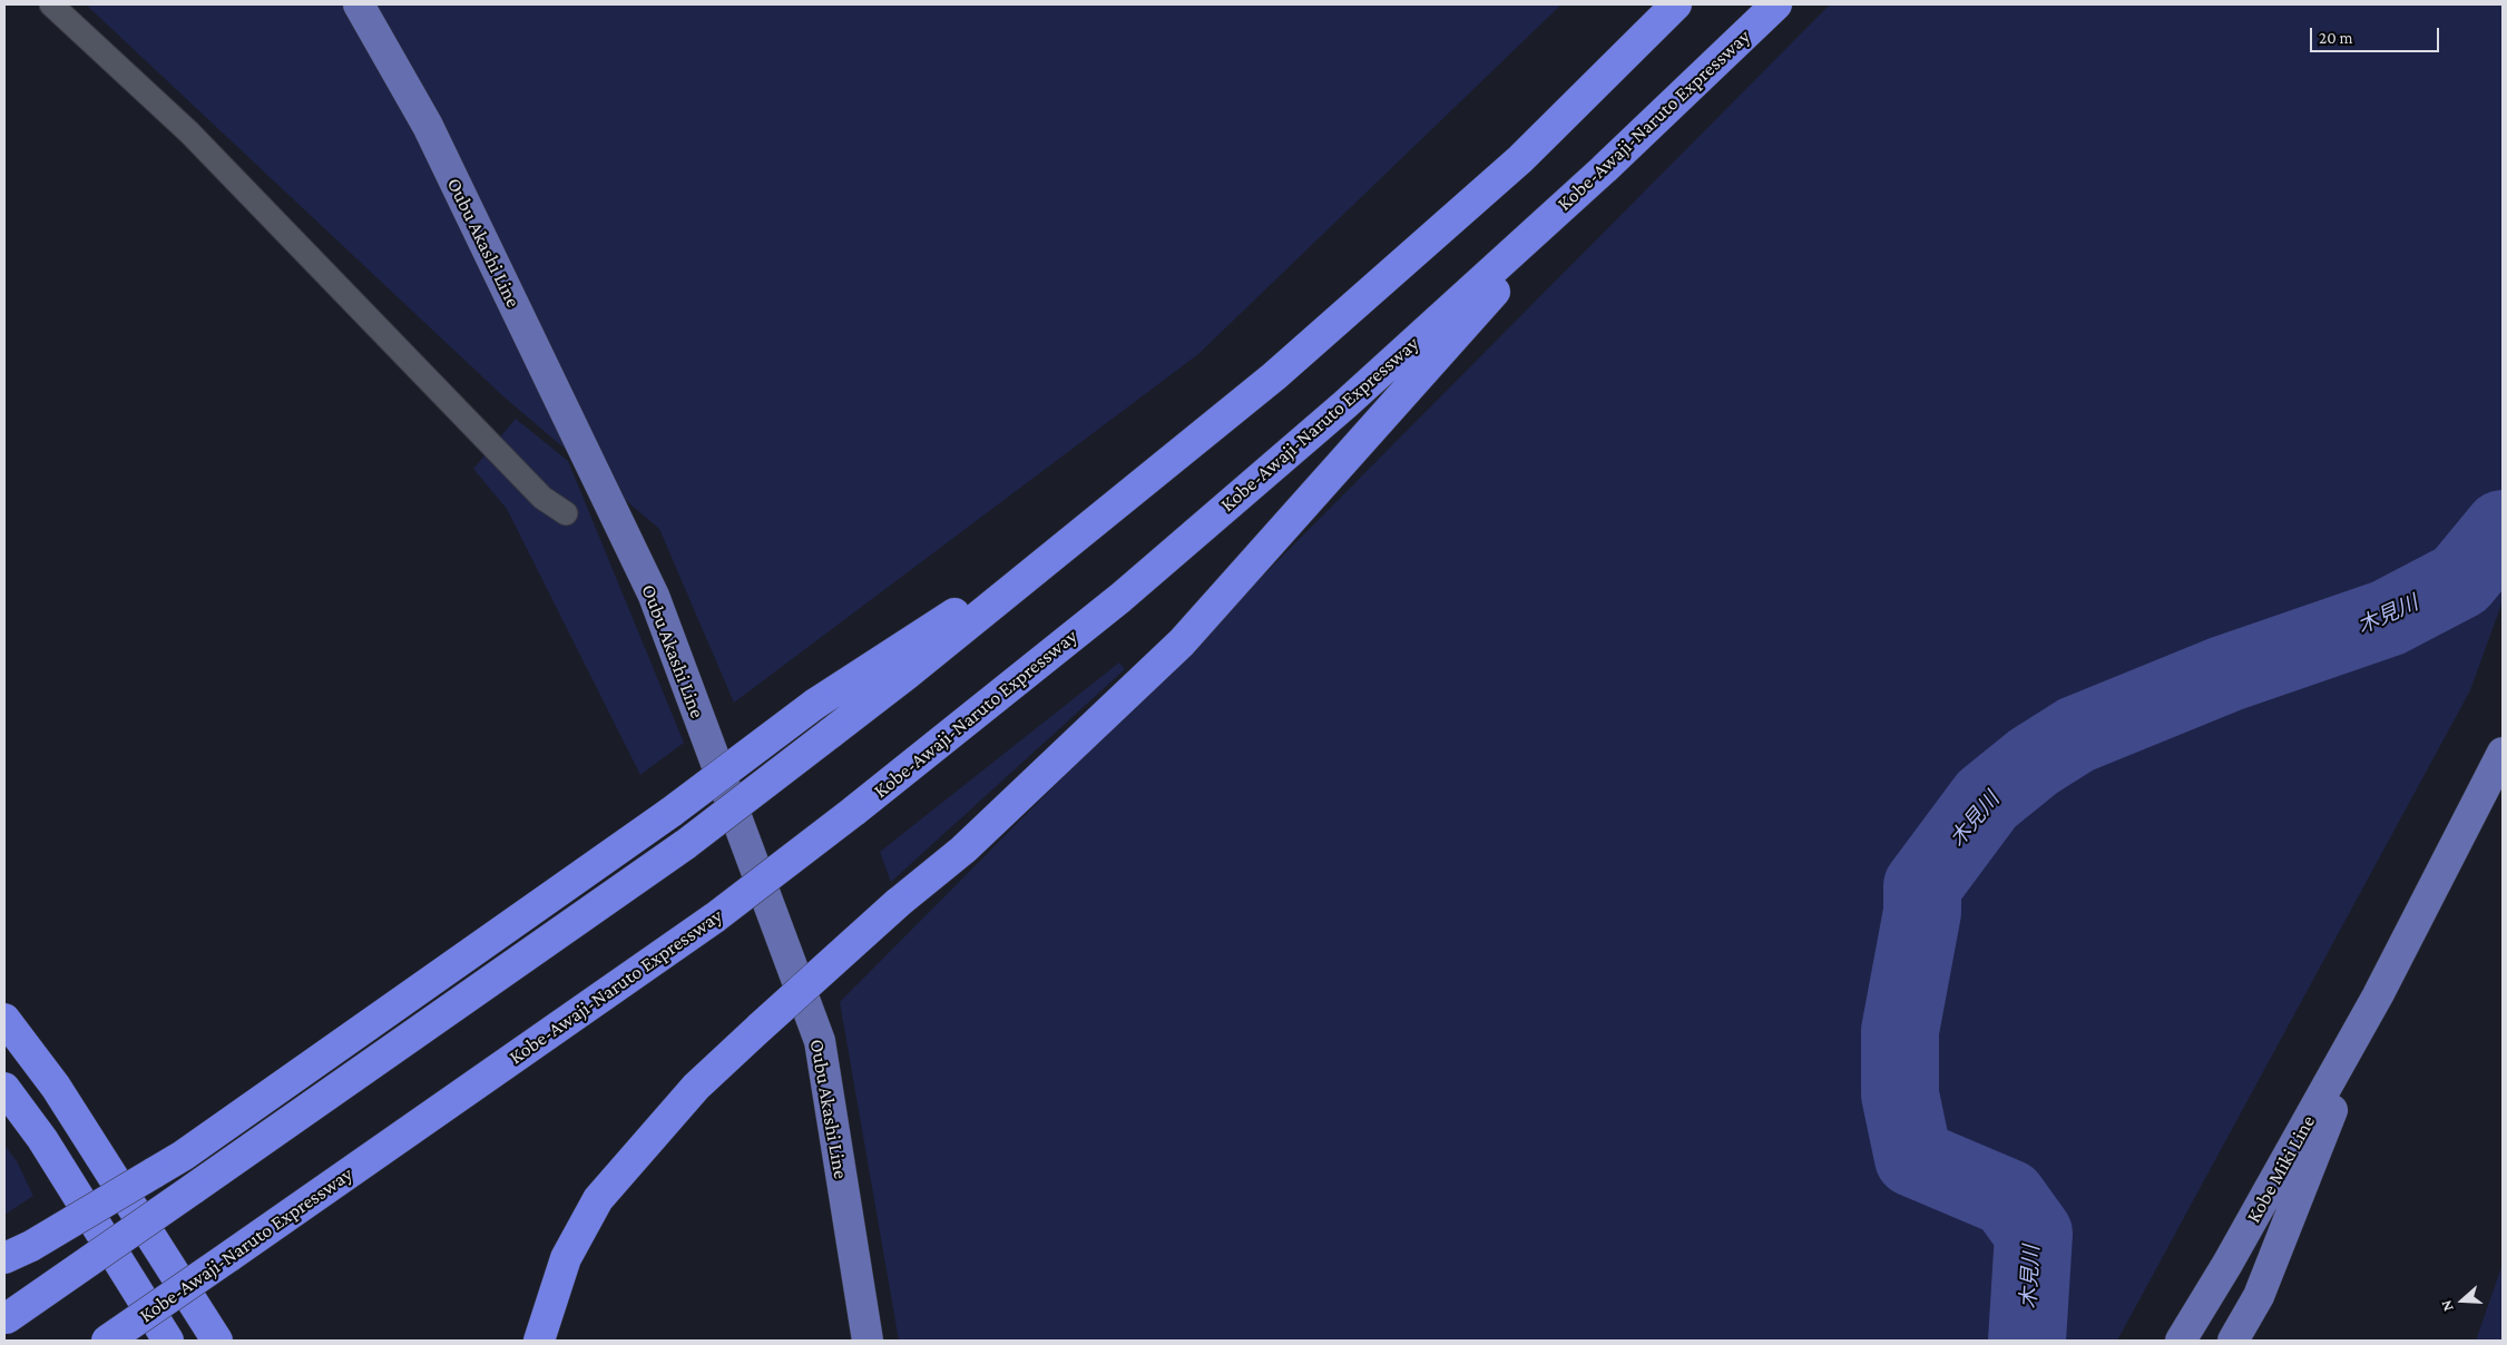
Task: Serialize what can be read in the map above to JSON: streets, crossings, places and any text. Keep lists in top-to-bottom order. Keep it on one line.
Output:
{"streets":{"highway":["Kobe-Awaji-Naruto Expressway"],"main road":["Oubu Akashi Line","Kobe Miki Line"]},"water":["木見川"],"scale_bar":"20 m","north":"left"}
